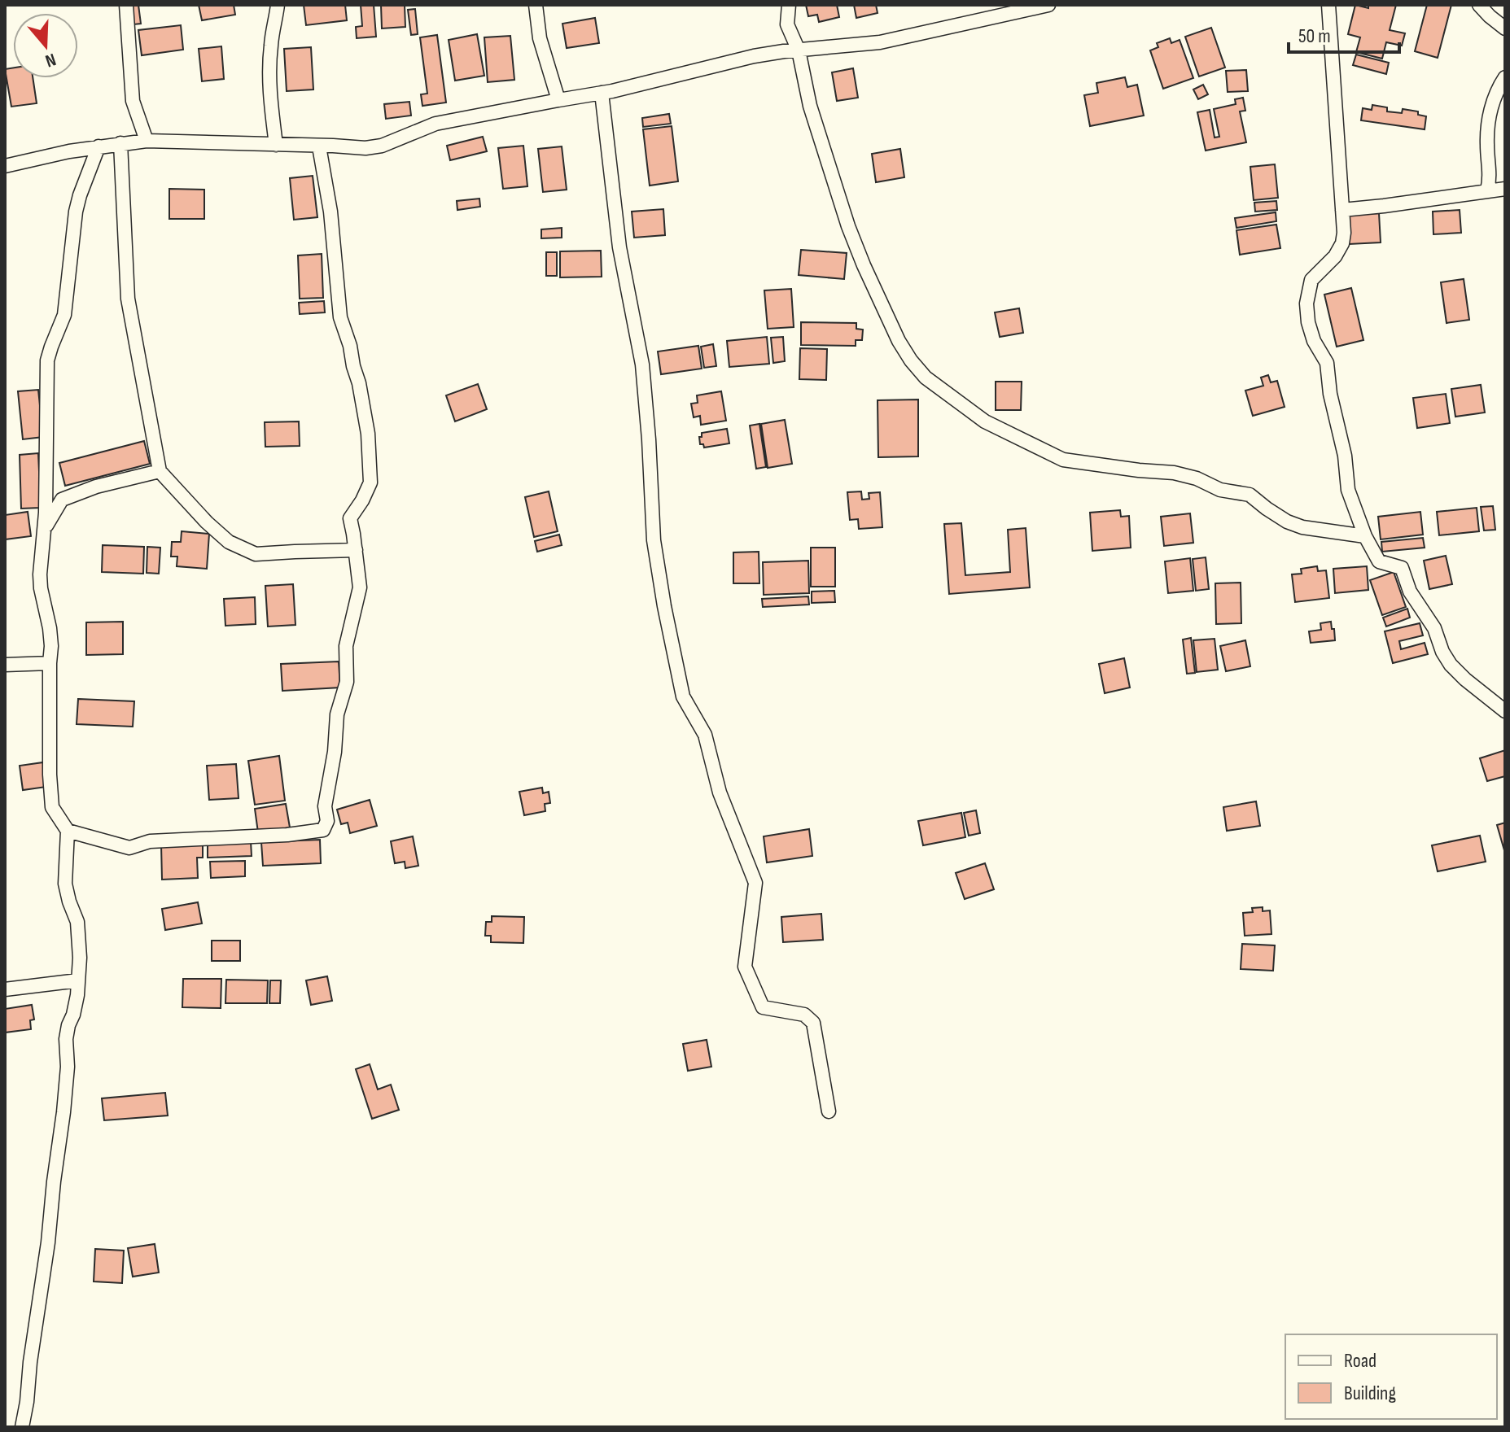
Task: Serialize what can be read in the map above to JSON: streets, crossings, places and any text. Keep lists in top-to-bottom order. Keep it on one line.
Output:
{"legend":["Road","Building"],"scale_bar":"50 m","north":"bottom"}
